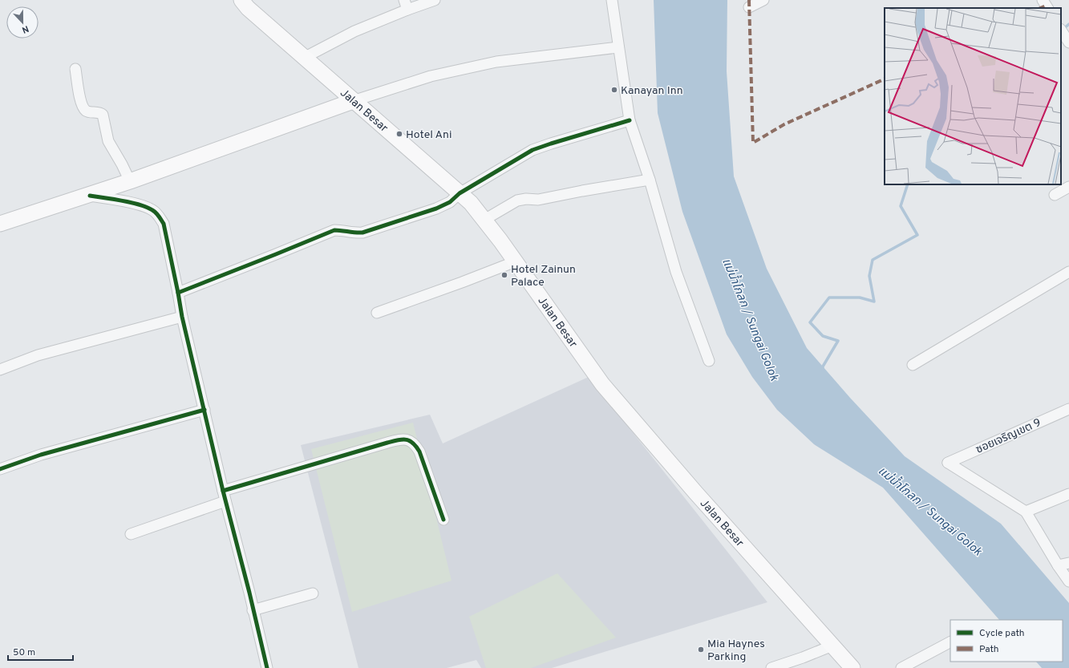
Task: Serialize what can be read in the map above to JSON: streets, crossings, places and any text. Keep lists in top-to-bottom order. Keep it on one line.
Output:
{"streets":{"main road":["Jalan Besar"],"street":["ซอยเจริญเขต 9"]},"water":["แม่น้ำโกลก / Sungai Golok"],"places":["Kanayan Inn","Hotel Ani","Hotel Zainun Palace","Mia Haynes Parking"],"legend":["Cycle path","Path"],"scale_bar":"50 m","north":"bottom"}
